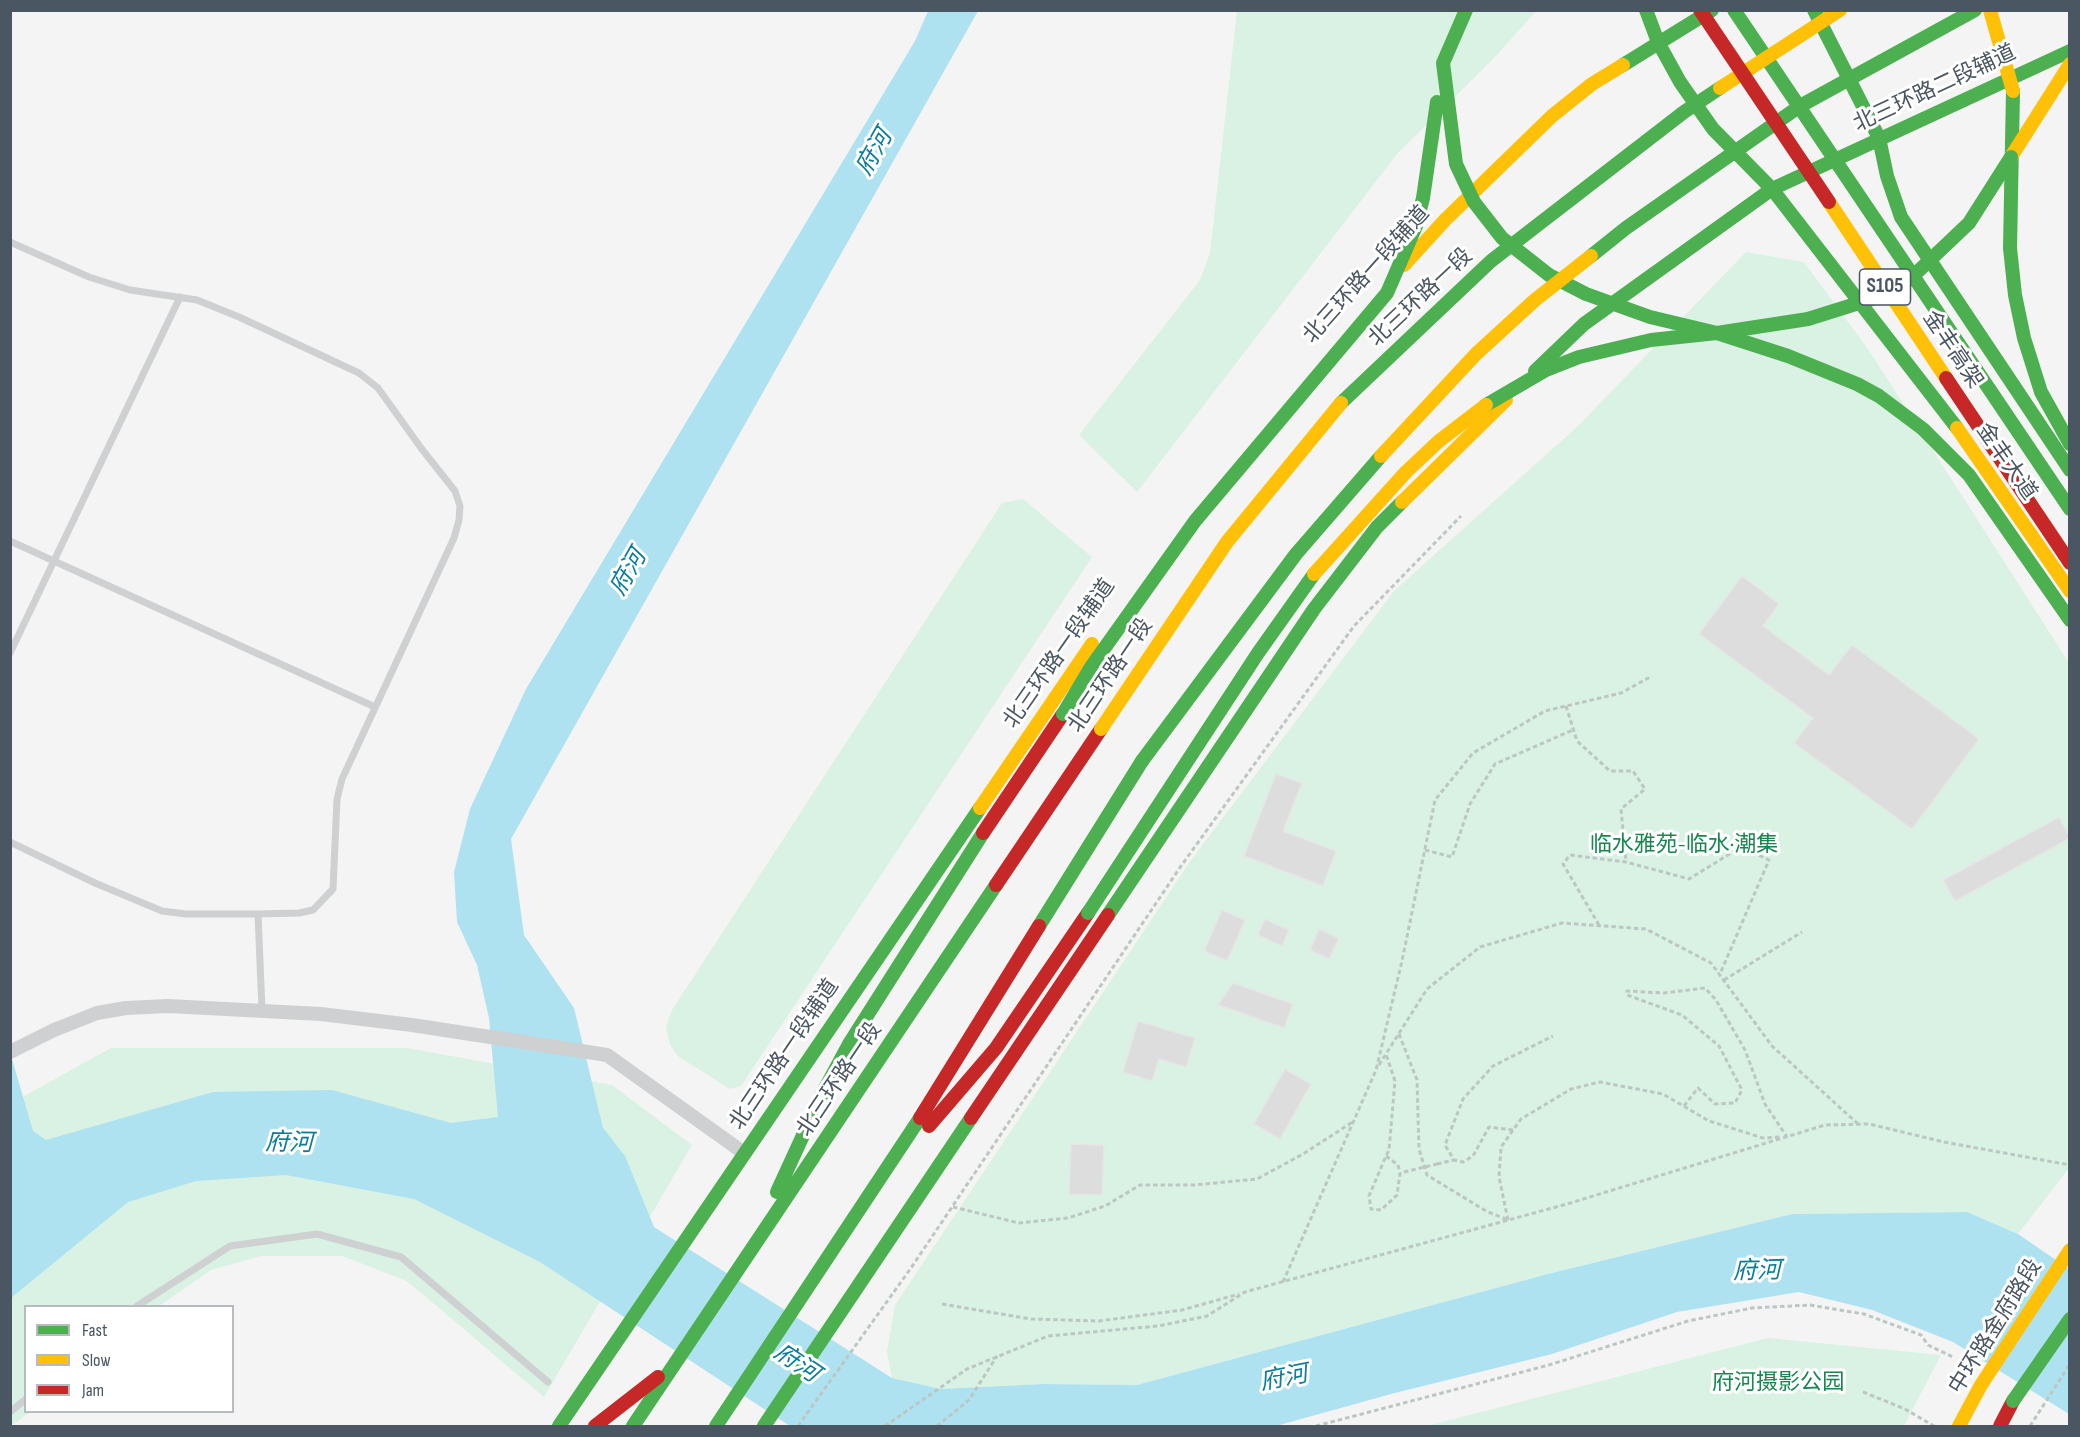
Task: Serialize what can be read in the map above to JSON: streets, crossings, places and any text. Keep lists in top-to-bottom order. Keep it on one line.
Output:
{"streets":{"main road":["北三环路二段辅道","北三环路一段辅道","S105","北三环路一段","金丰高架","金丰大道","中环路金府路段"]},"crossings":[["北三环路二段辅道","金丰大道"],["北三环路一段辅道","金丰大道"]],"water":["府河"],"parks":["临水雅苑-临水·潮集","府河摄影公园"],"legend":["Fast","Slow","Jam"]}
